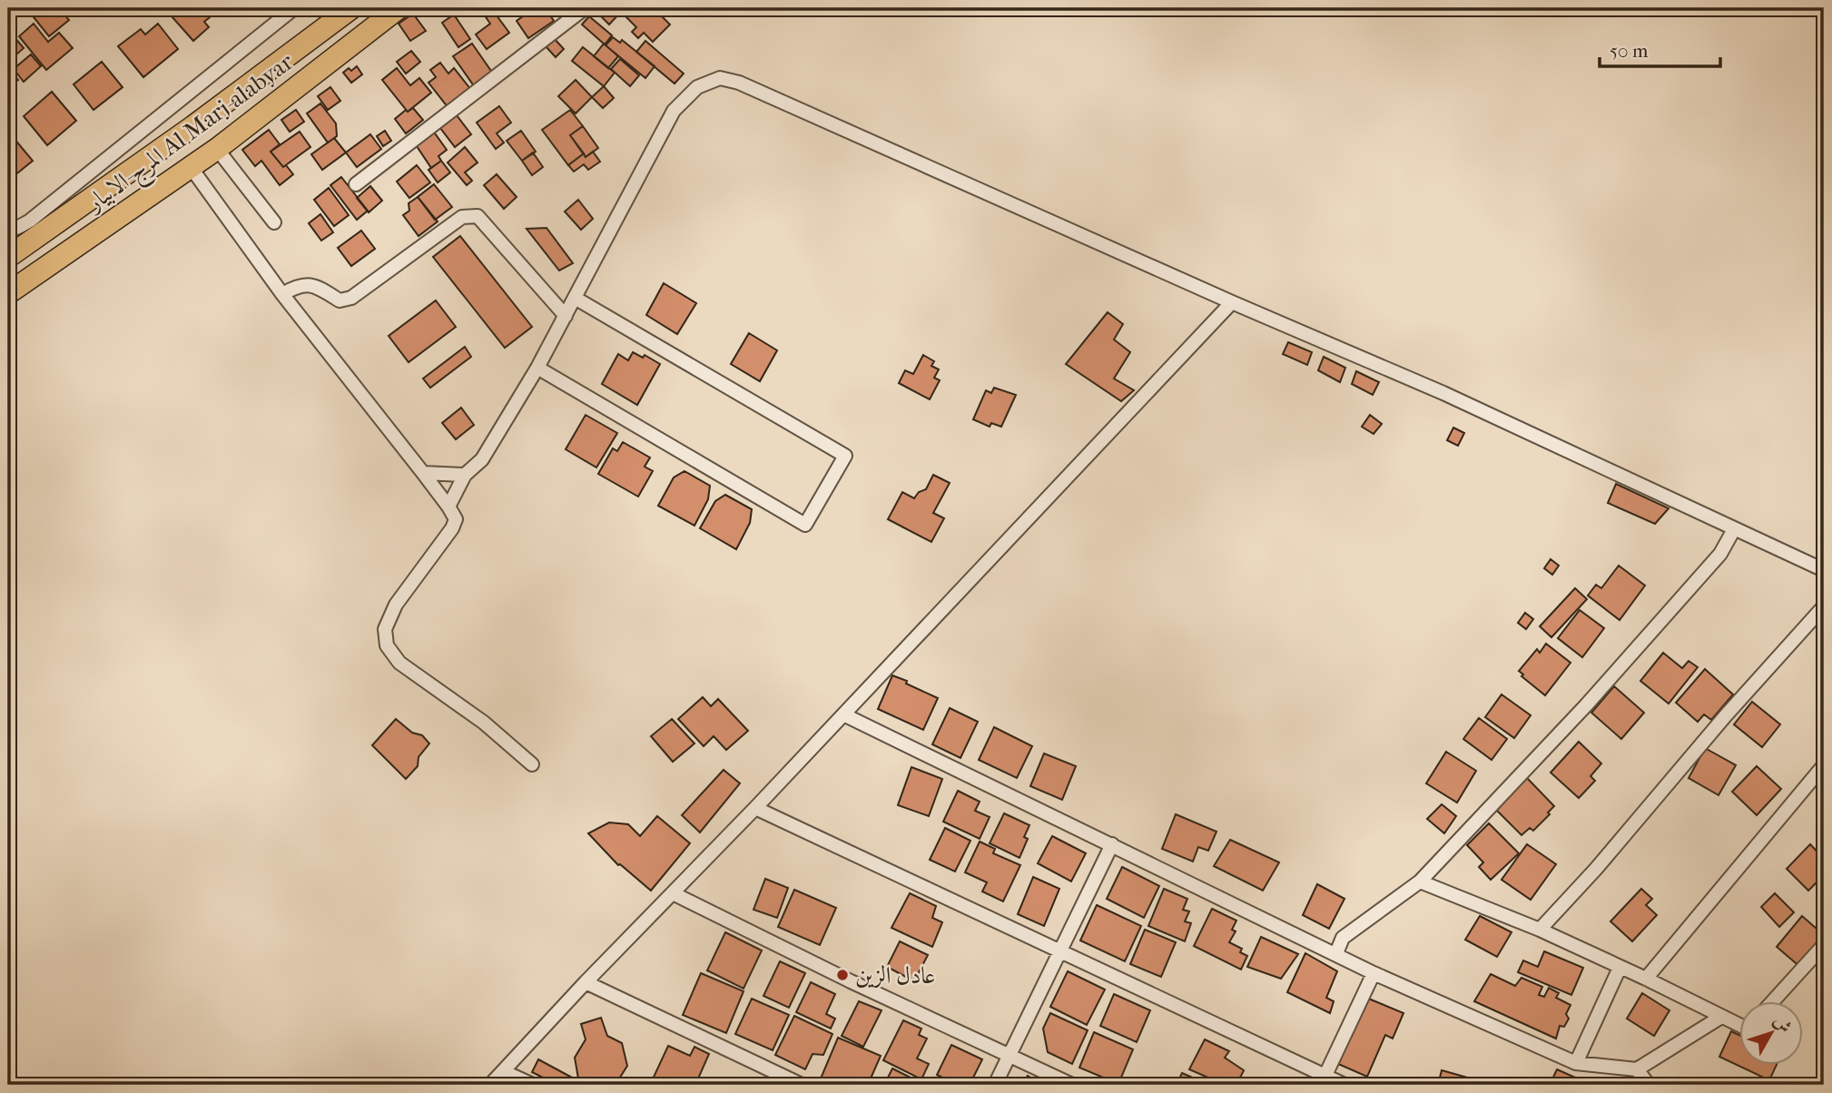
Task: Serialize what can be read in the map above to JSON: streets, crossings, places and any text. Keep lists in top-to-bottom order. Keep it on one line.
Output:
{"streets":{"main road":["المرج-الابيار Al Marj-alabyar"]},"places":["عادل الزين"],"scale_bar":"50 m","north":"top right"}
